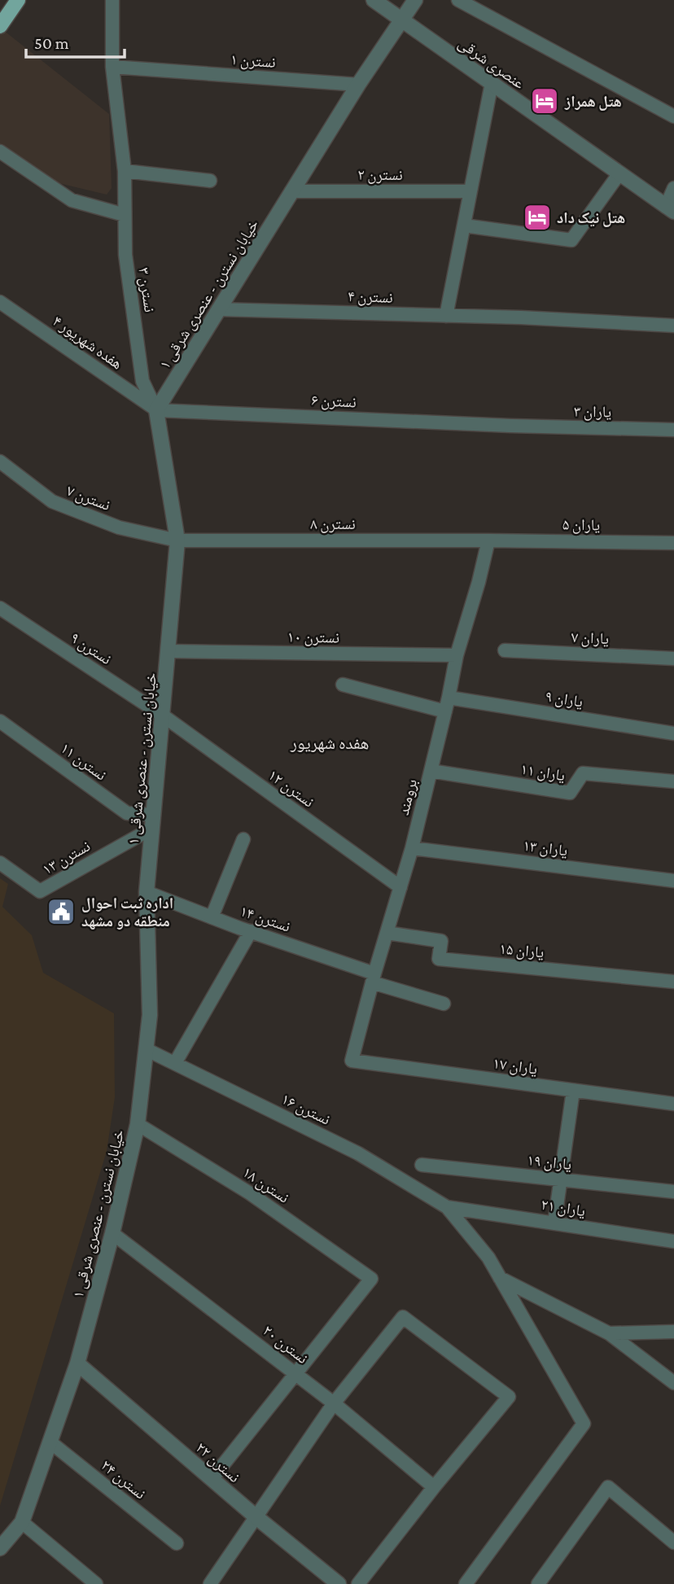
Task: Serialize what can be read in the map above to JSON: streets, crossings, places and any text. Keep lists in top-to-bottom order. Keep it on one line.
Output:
{"streets":{"street":["نسترن ۱","عنصری شرقی","نسترن ۲","نسترن ۳","خیابان نسترن - عنصری شرقی ۱","نسترن ۴","هفده شهریور ۴","نسترن ۶","یاران ۳","نسترن ۷","نسترن ۸","یاران ۵","نسترن ۱۰","یاران ۷","نسترن ۹","یاران ۹","نسترن ۱۱","یاران ۱۱","نسترن ۱۲","برومند","یاران ۱۳","نسترن ۱۳","نسترن ۱۴","یاران ۱۵","یاران ۱۷","نسترن ۱۶","یاران ۱۹","نسترن ۱۸","یاران ۲۱","نسترن ۲۰","نسترن ۲۲","نسترن ۲۴"]},"crossings":[["نسترن ۱","خیابان نسترن - عنصری شرقی ۱"],["عنصری شرقی","خیابان نسترن - عنصری شرقی ۱"],["نسترن ۲","خیابان نسترن - عنصری شرقی ۱"],["نسترن ۳","خیابان نسترن - عنصری شرقی ۱"],["نسترن ۳","هفده شهریور ۴"],["نسترن ۳","نسترن ۶"],["خیابان نسترن - عنصری شرقی ۱","نسترن ۴"],["خیابان نسترن - عنصری شرقی ۱","هفده شهریور ۴"],["خیابان نسترن - عنصری شرقی ۱","نسترن ۶"],["خیابان نسترن - عنصری شرقی ۱","نسترن ۷"],["خیابان نسترن - عنصری شرقی ۱","نسترن ۸"],["خیابان نسترن - عنصری شرقی ۱","نسترن ۱۰"],["خیابان نسترن - عنصری شرقی ۱","نسترن ۹"],["خیابان نسترن - عنصری شرقی ۱","نسترن ۱۱"],["خیابان نسترن - عنصری شرقی ۱","نسترن ۱۲"],["خیابان نسترن - عنصری شرقی ۱","نسترن ۱۳"],["خیابان نسترن - عنصری شرقی ۱","نسترن ۱۴"],["خیابان نسترن - عنصری شرقی ۱","نسترن ۱۶"],["خیابان نسترن - عنصری شرقی ۱","نسترن ۱۸"],["خیابان نسترن - عنصری شرقی ۱","نسترن ۲۰"],["خیابان نسترن - عنصری شرقی ۱","نسترن ۲۲"],["خیابان نسترن - عنصری شرقی ۱","نسترن ۲۴"],["هفده شهریور ۴","نسترن ۶"],["نسترن ۶","یاران ۳"],["نسترن ۷","نسترن ۸"],["نسترن ۸","یاران ۵"],["نسترن ۸","برومند"],["یاران ۵","برومند"],["نسترن ۱۰","برومند"],["نسترن ۹","نسترن ۱۲"],["یاران ۹","برومند"],["نسترن ۱۱","نسترن ۱۳"],["یاران ۱۱","برومند"],["نسترن ۱۲","برومند"],["برومند","یاران ۱۳"],["برومند","نسترن ۱۴"],["برومند","یاران ۱۵"],["برومند","یاران ۱۷"],["نسترن ۱۶","یاران ۲۱"],["نسترن ۱۸","نسترن ۲۰"]],"districts":["هفده شهریور"],"places":{"hotel":["هتل همراز","هتل نیک داد"],"public building":["اداره ثبت احوال منطقه دو مشهد"]},"scale_bar":"50 m"}
